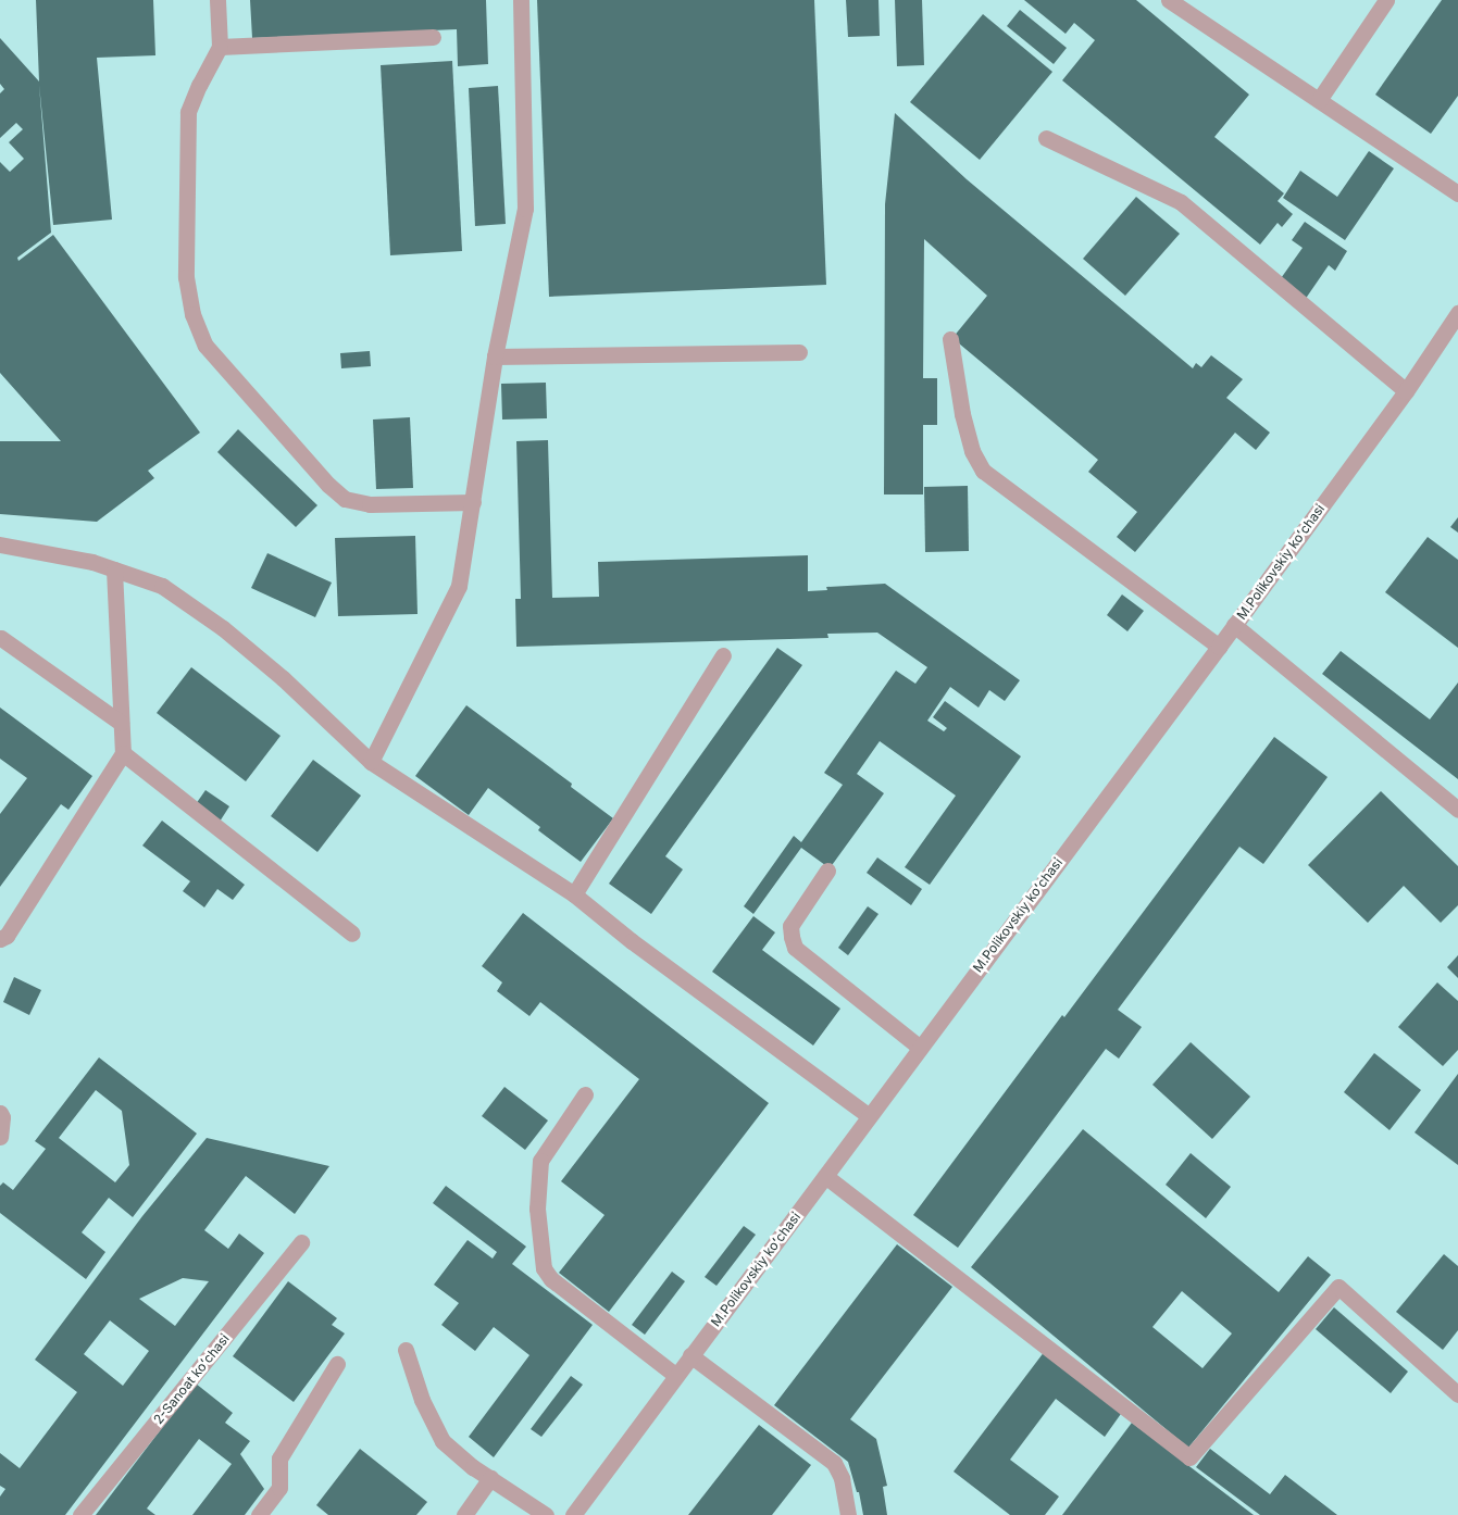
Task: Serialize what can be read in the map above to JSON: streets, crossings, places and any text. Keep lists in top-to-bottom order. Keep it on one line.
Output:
{"streets":{"street":["M.Polikovskiy koʻchasi","2-Sanoat koʻchasi"]}}
